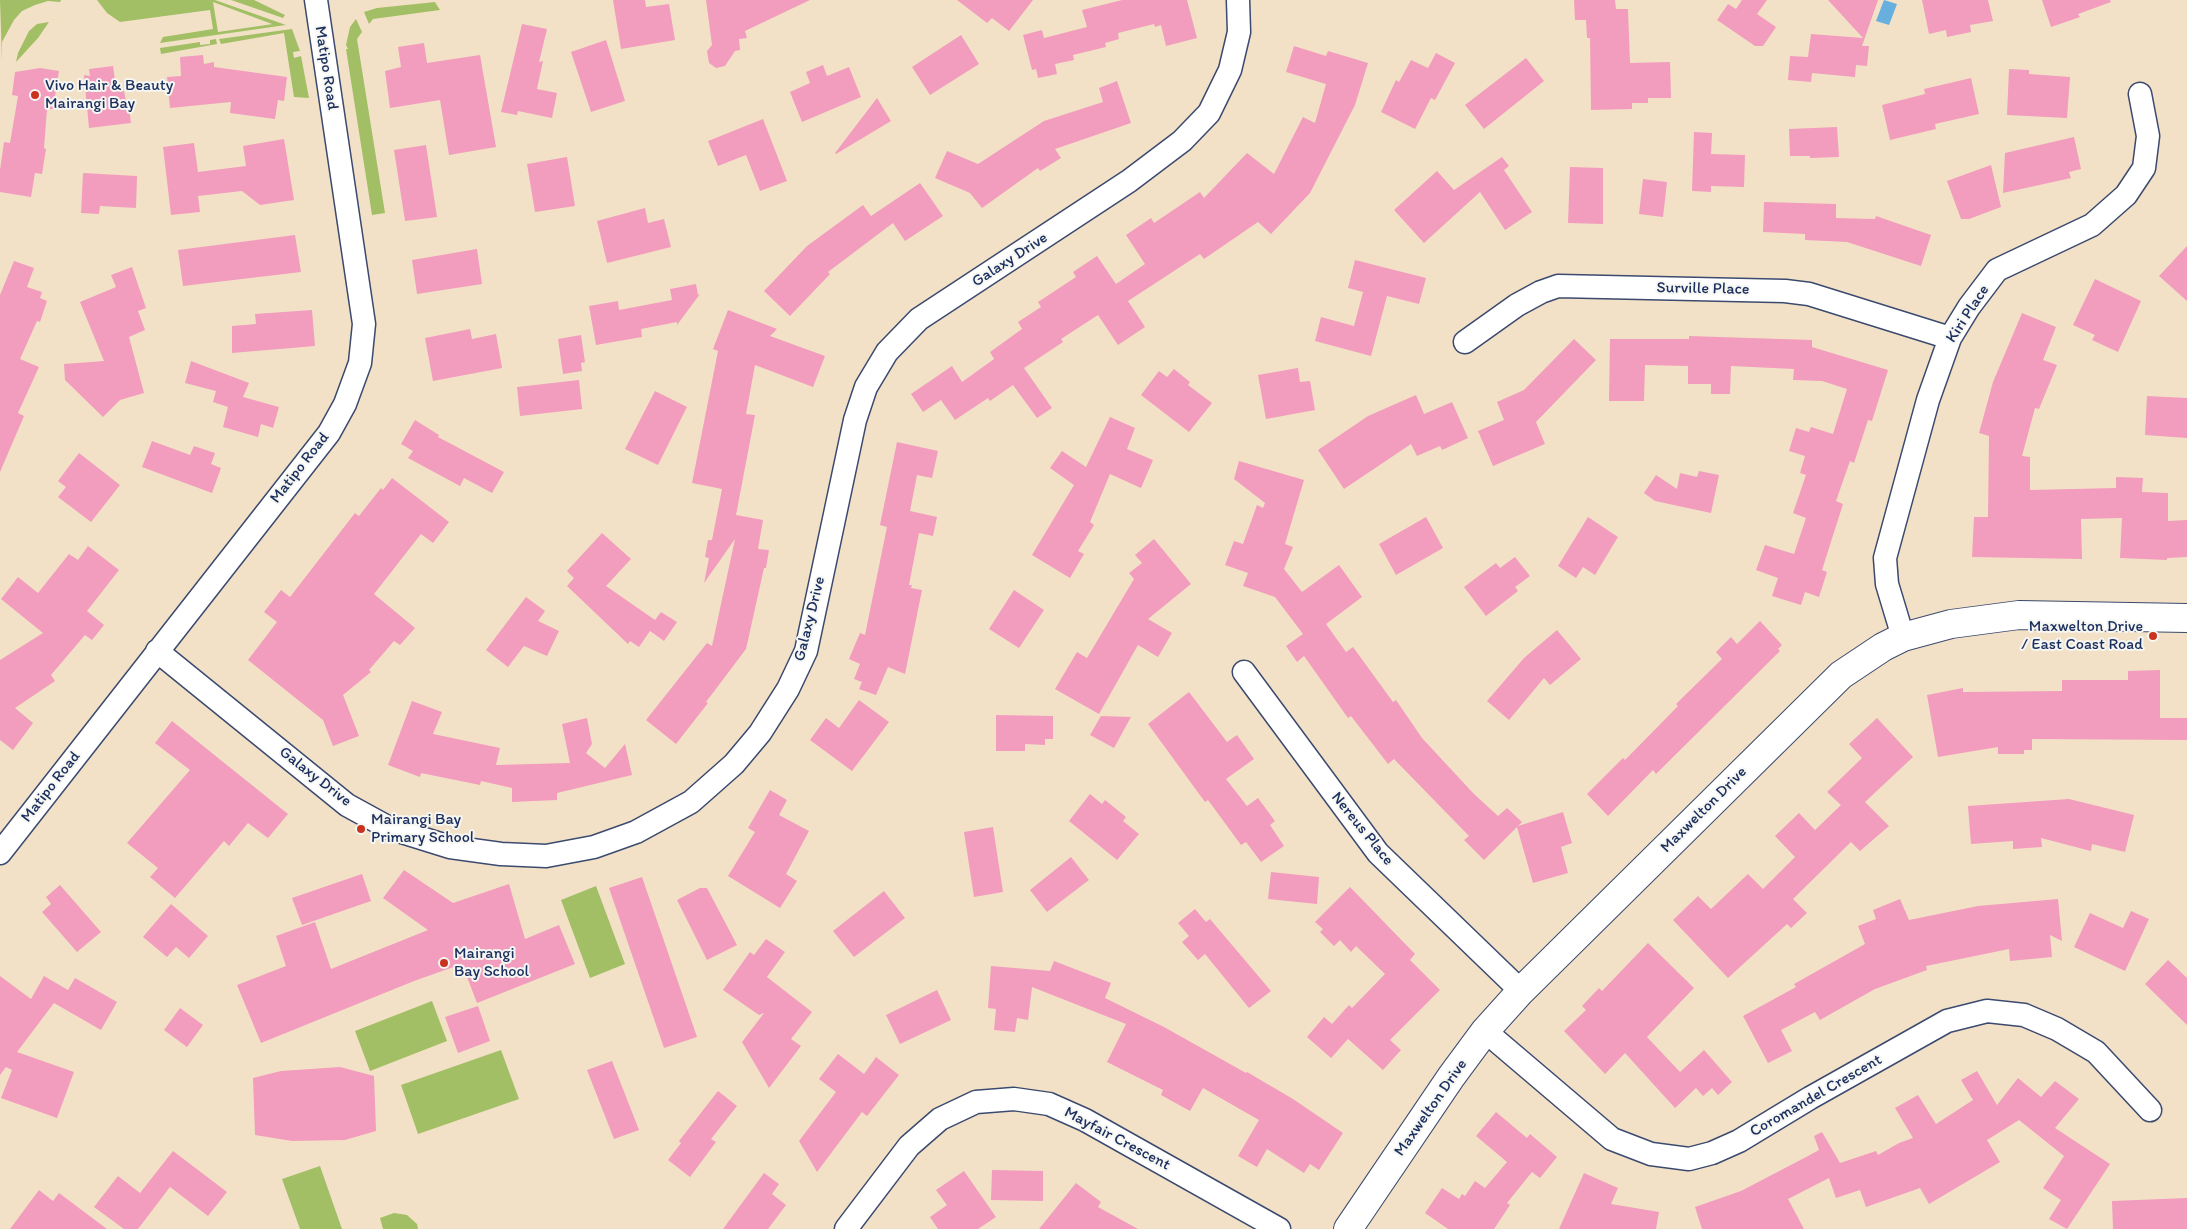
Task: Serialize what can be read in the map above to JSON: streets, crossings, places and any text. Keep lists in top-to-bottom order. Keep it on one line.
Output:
{"streets":{"street":["Matipo Road","Galaxy Drive","Surville Place","Kiri Place","Maxwelton Drive","Nereus Place","Coromandel Crescent","Mayfair Crescent"]},"crossings":[["Matipo Road","Galaxy Drive"],["Surville Place","Kiri Place"],["Kiri Place","Maxwelton Drive"],["Maxwelton Drive","Nereus Place"],["Maxwelton Drive","Coromandel Crescent"]],"places":["Vivo Hair & Beauty Mairangi Bay","Maxwelton Drive / East Coast Road","Mairangi Bay Primary School","Mairangi Bay School"]}
